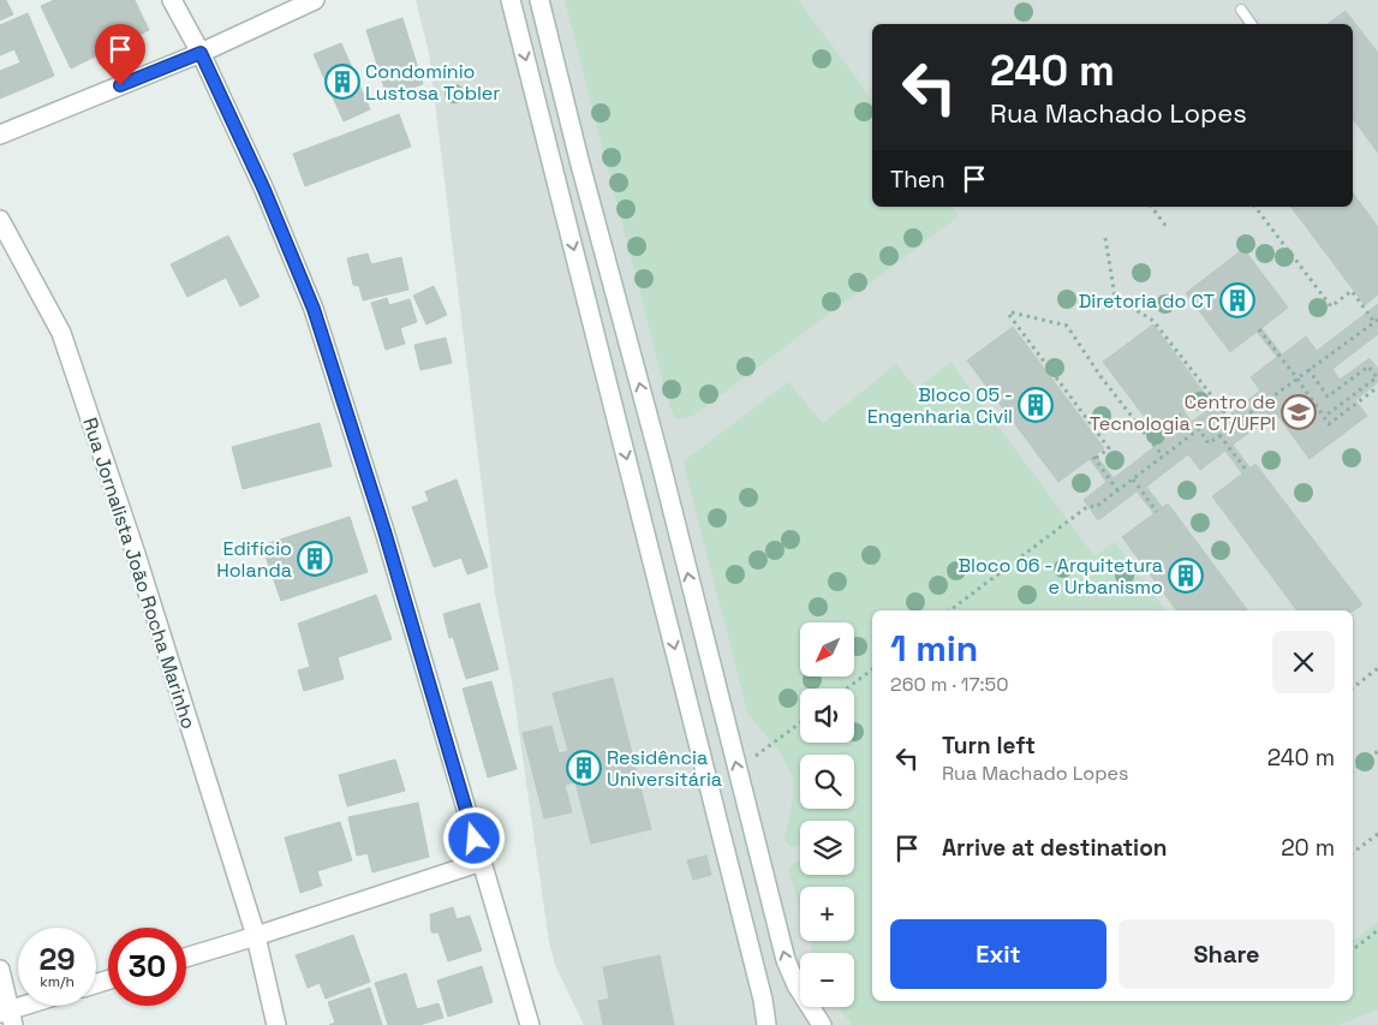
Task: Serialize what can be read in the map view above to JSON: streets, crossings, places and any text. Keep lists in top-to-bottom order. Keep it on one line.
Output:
{"streets":{"street":["Rua Jornalista João Rocha Marinho"]},"places":{"building":["Condomínio Lustosa Tobler","Diretoria do CT","Bloco 05 - Engenharia Civil","Edifício Holanda","Bloco 06 - Arquitetura e Urbanismo","Residência Universitária"],"school or university":["Centro de Tecnologia - CT/UFPI"]},"north":"bottom left","page":{"turn":["240 m","Rua Machado Lopes"],"then":"Then","heading":["1 min","260 m · 17:50"],"map_buttons":["+","−"],"list":[{"name":"Turn left","note":"Rua Machado Lopes","value":"240 m"},{"name":"Arrive at destination","value":"20 m"}],"buttons":["Exit","Share"],"speed":"29 km/h","limit":"30"}}
